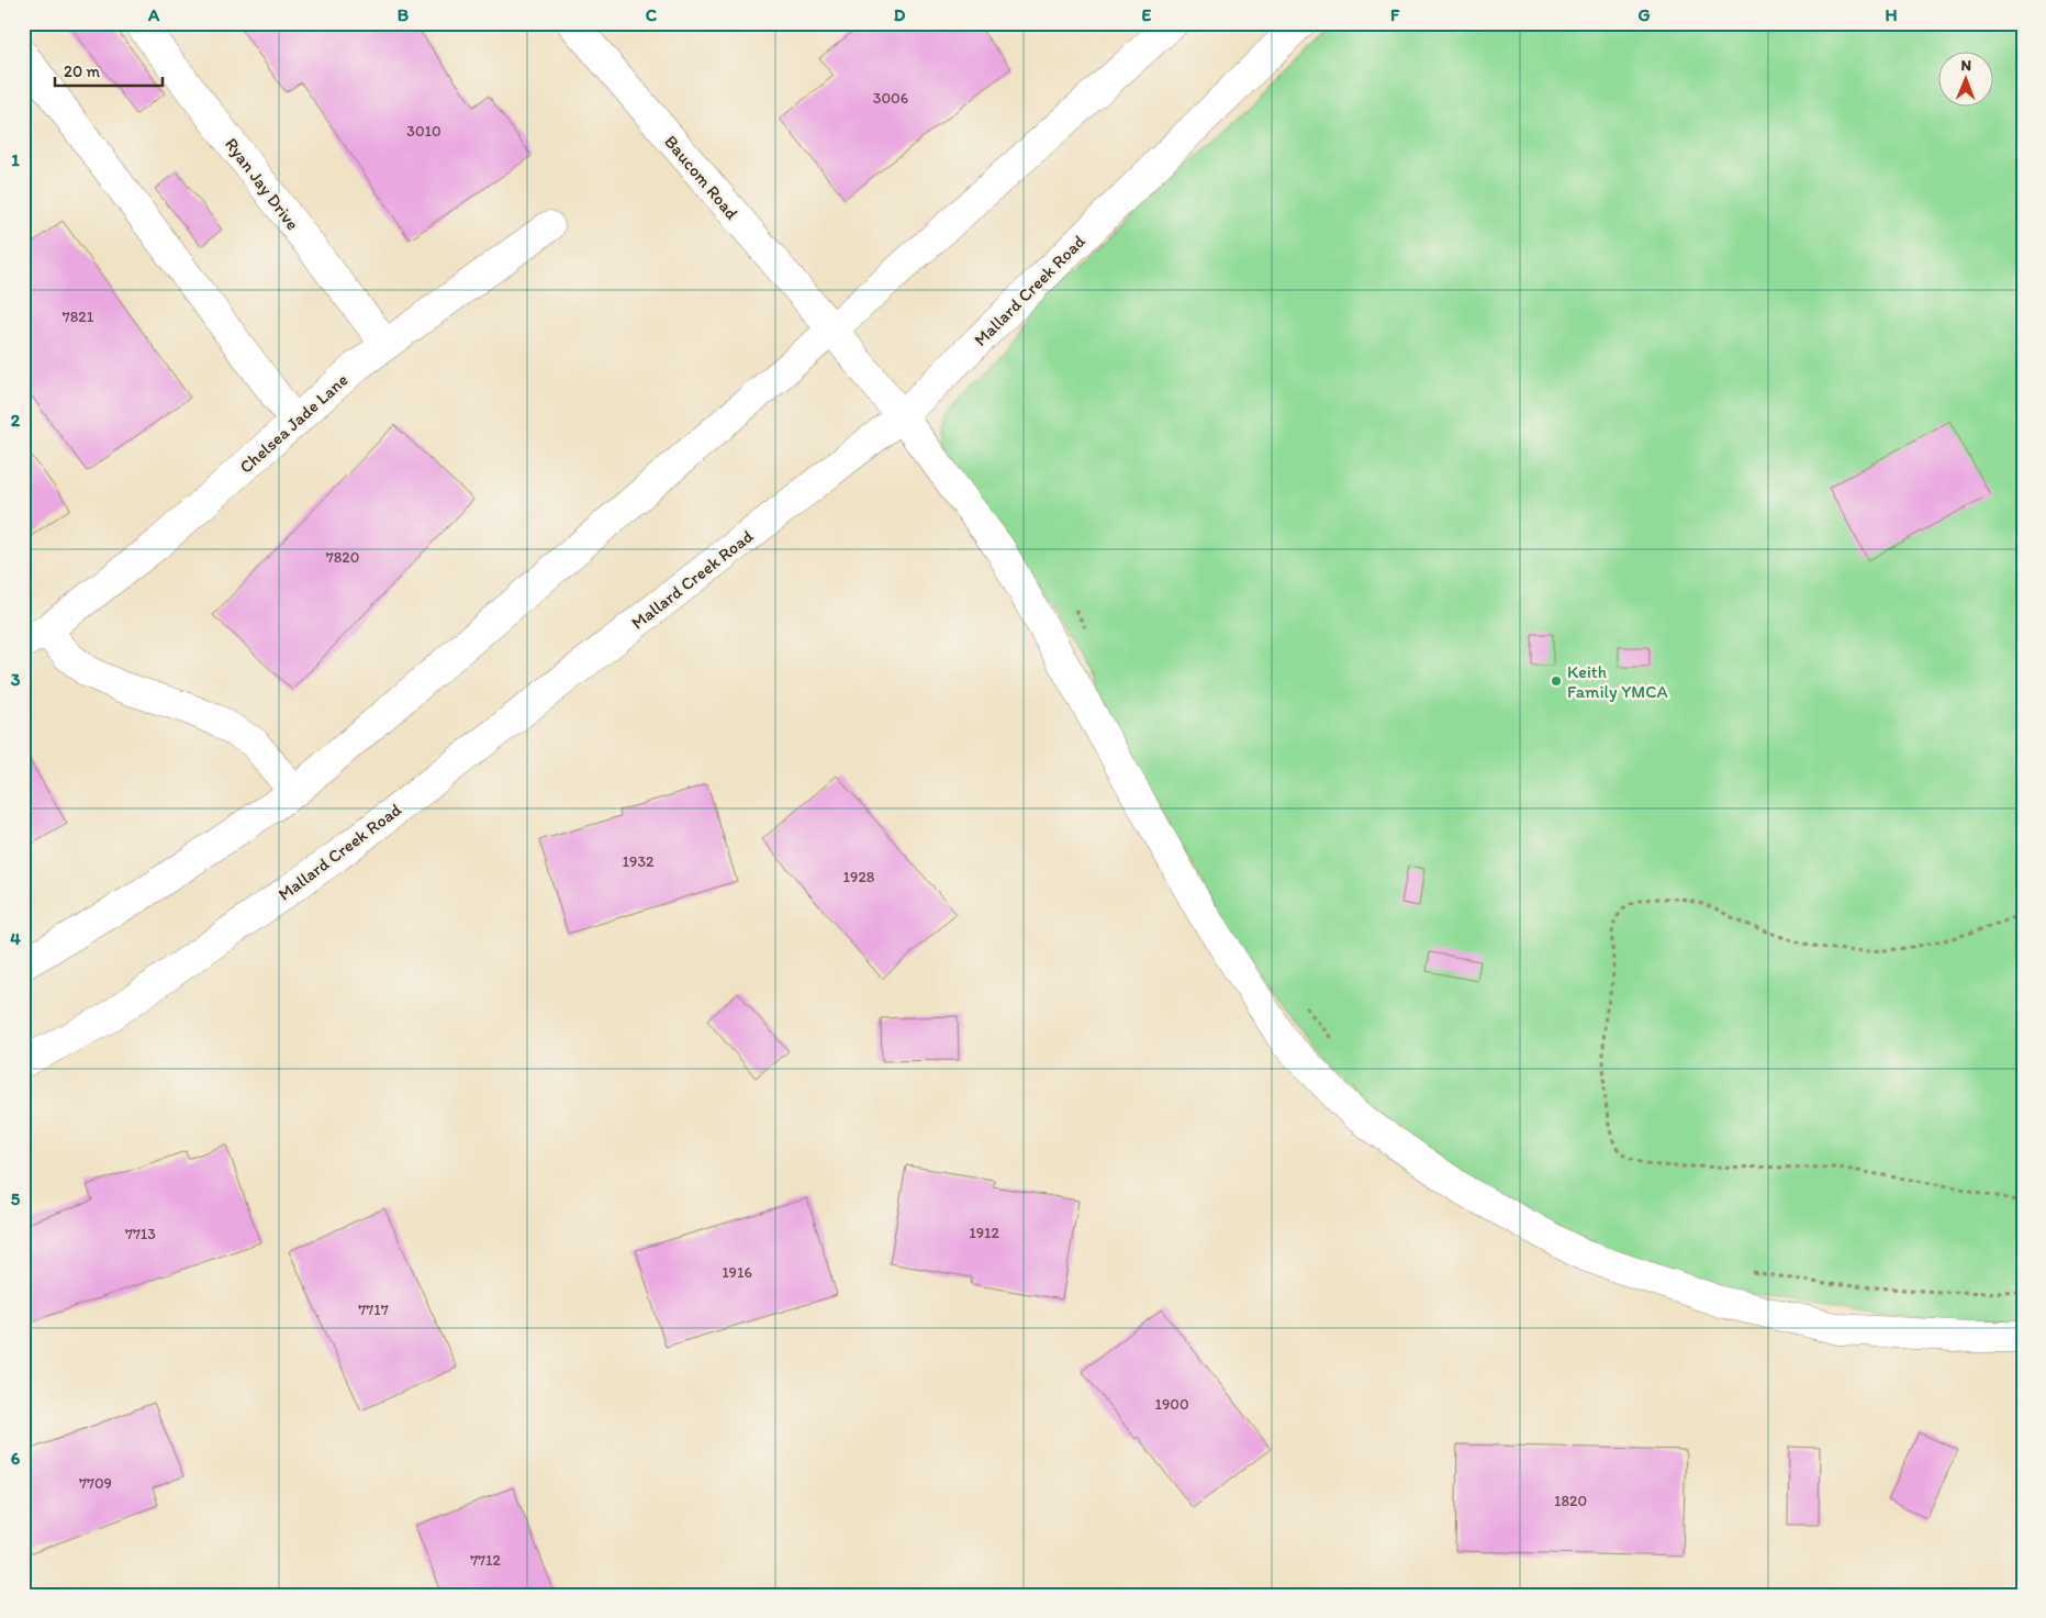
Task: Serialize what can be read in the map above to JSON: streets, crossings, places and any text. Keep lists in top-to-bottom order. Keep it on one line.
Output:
{"streets":{"street":["Baucom Road","Ryan Jay Drive","Mallard Creek Road","Chelsea Jade Lane"]},"crossings":[["Baucom Road","Mallard Creek Road"],["Ryan Jay Drive","Chelsea Jade Lane"]],"places":["Keith Family YMCA"],"house_numbers":["3006","3010","7821","7820","1932","1928","1912","7713","1916","7717","1900","7709","1820","7712"],"scale_bar":"20 m","north":"top","grid":{"columns":["A","B","C","D","E","F","G","H"],"rows":["1","2","3","4","5","6"]}}
